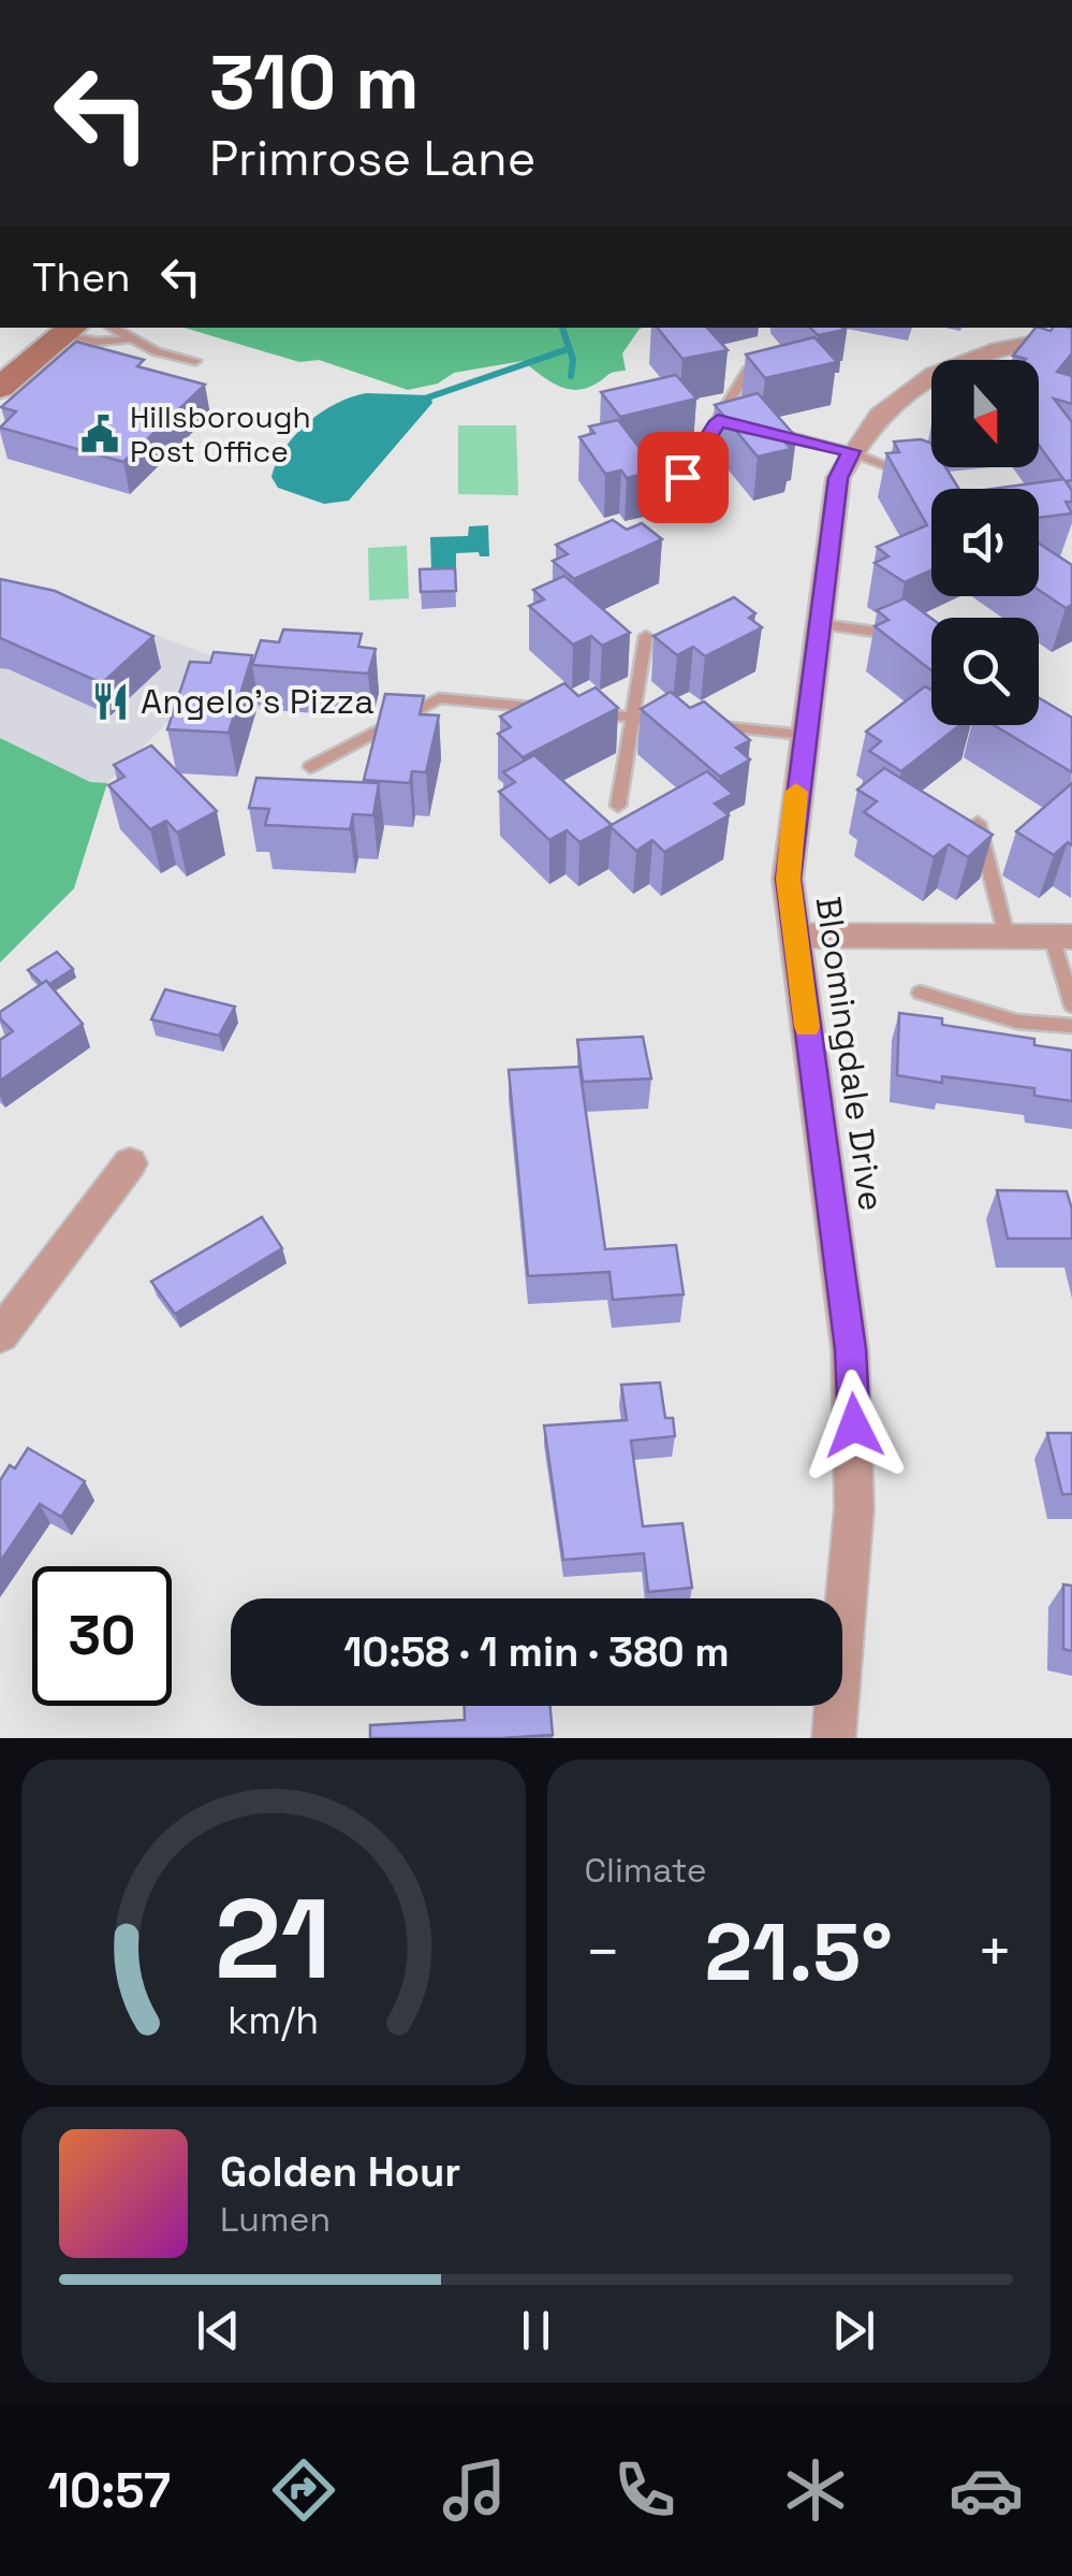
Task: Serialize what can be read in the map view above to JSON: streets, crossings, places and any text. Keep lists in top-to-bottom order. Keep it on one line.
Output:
{"streets":{"street":["Bloomingdale Drive"]},"places":{"public building":["Hillsborough Post Office"],"restaurant":["Angelo's Pizza"]},"north":"bottom","page":{"turn":["310 m","Primrose Lane"],"then":"Then","limit":"30","trip":"10:58 · 1 min · 380 m","tile":"Climate","heat":["−","21.5°","+"],"song":["Golden Hour","Lumen"],"tabs":"10:57","gauge":["21","km/h"]}}
